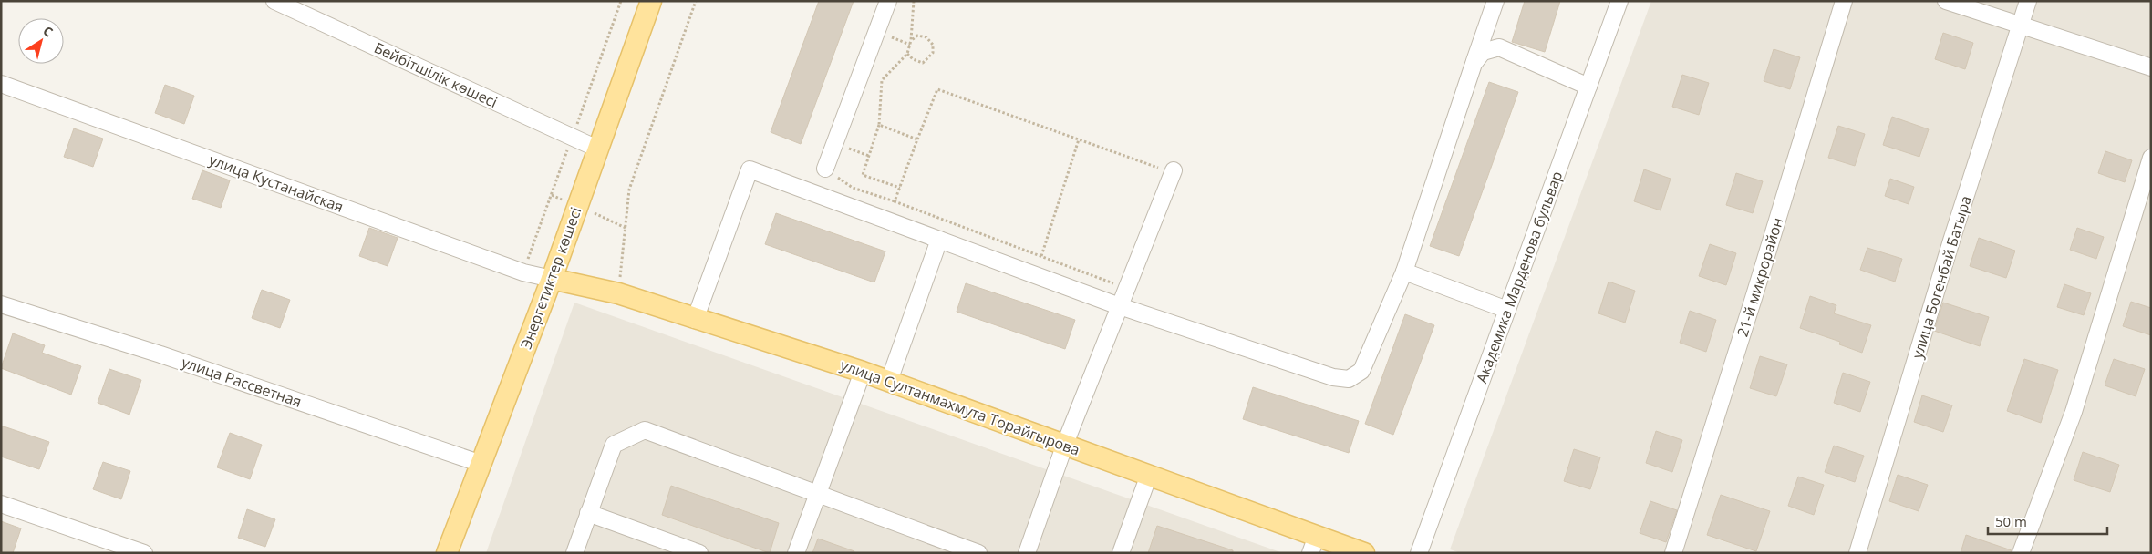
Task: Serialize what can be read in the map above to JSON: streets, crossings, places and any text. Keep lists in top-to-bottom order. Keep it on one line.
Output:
{"streets":{"main road":["Энергетиктер көшесі","улица Султанмахмута Торайгырова"],"street":["Бейбітшілік көшесі","улица Кустанайская","Академика Марденова бульвар","21-й микрорайон","улица Богенбай Батыра","улица Рассветная"]},"crossings":[["Бейбітшілік көшесі","Энергетиктер көшесі"],["улица Кустанайская","Энергетиктер көшесі"],["улица Кустанайская","улица Султанмахмута Торайгырова"],["Энергетиктер көшесі","улица Рассветная"],["Энергетиктер көшесі","улица Султанмахмута Торайгырова"]],"scale_bar":"50 m","north":"top right"}
